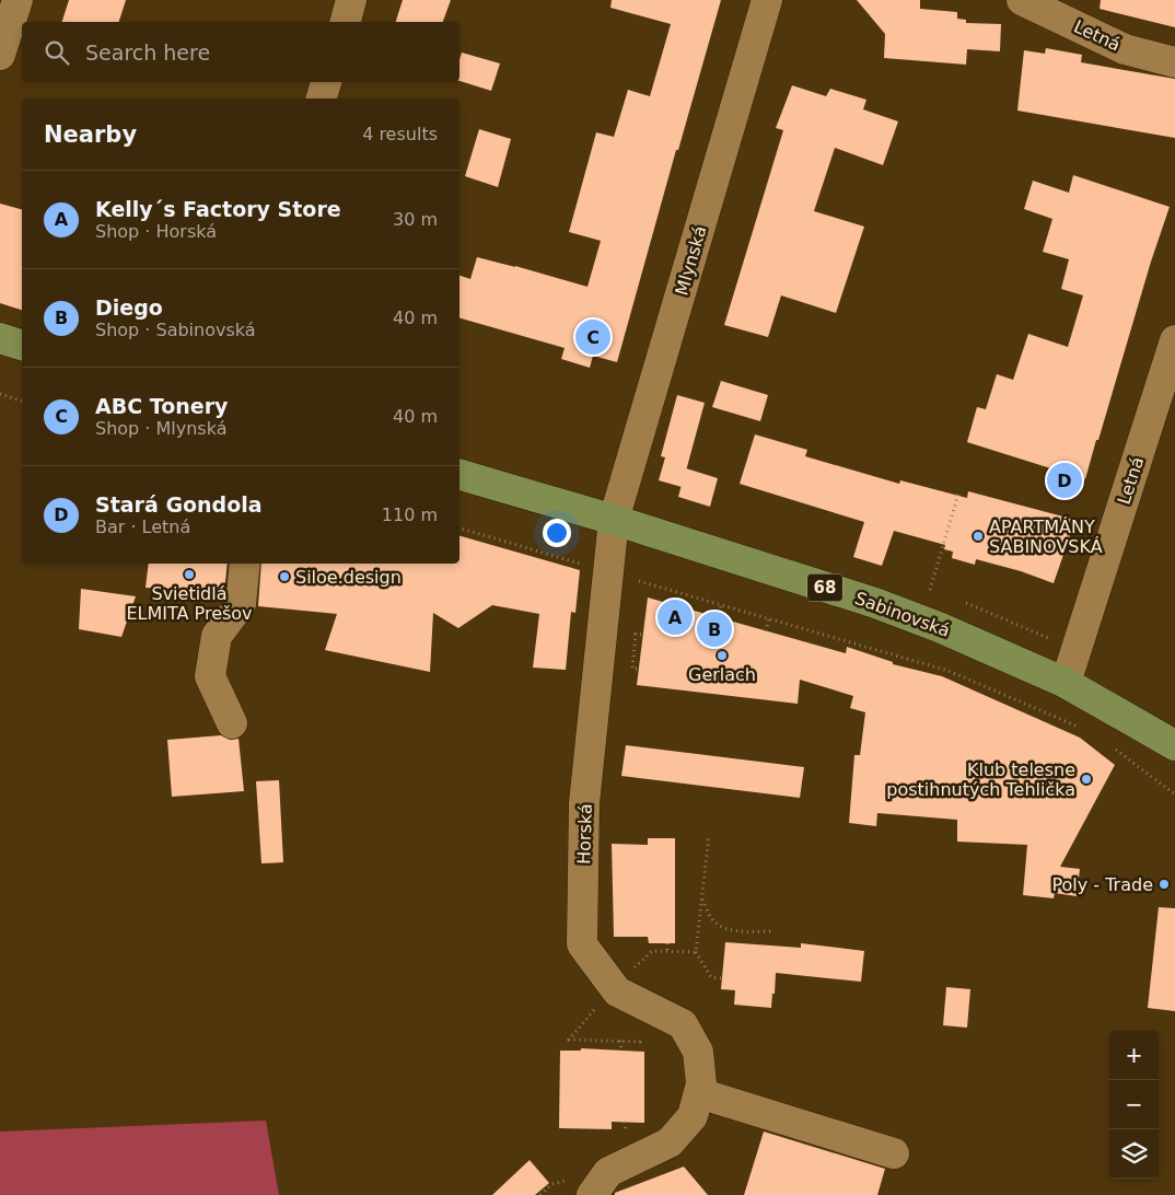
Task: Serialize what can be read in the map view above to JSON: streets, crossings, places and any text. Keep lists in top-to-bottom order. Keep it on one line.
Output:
{"streets":{"main road":["68","Sabinovská"],"street":["Letná","Mlynská","Horská"]},"crossings":[["Letná","Sabinovská"],["Mlynská","Sabinovská"],["Mlynská","Horská"],["Sabinovská","Horská"]],"places":["APARTMÁNY SABINOVSKÁ","Svietidlá ELMITA Prešov","Siloe.design","Gerlach","Klub telesne postihnutých Tehlička","Poly - Trade"],"page":{"search":"Search here","heading":["Nearby","4 results"],"list":[{"mark":"A","name":"Kelly´s Factory Store","note":"Shop · Horská","value":"30 m"},{"mark":"B","name":"Diego","note":"Shop · Sabinovská","value":"40 m"},{"mark":"C","name":"ABC Tonery","note":"Shop · Mlynská","value":"40 m"},{"mark":"D","name":"Stará Gondola","note":"Bar · Letná","value":"110 m"}],"pins":["C","D","A","B"],"map_buttons":["+","−"]}}
